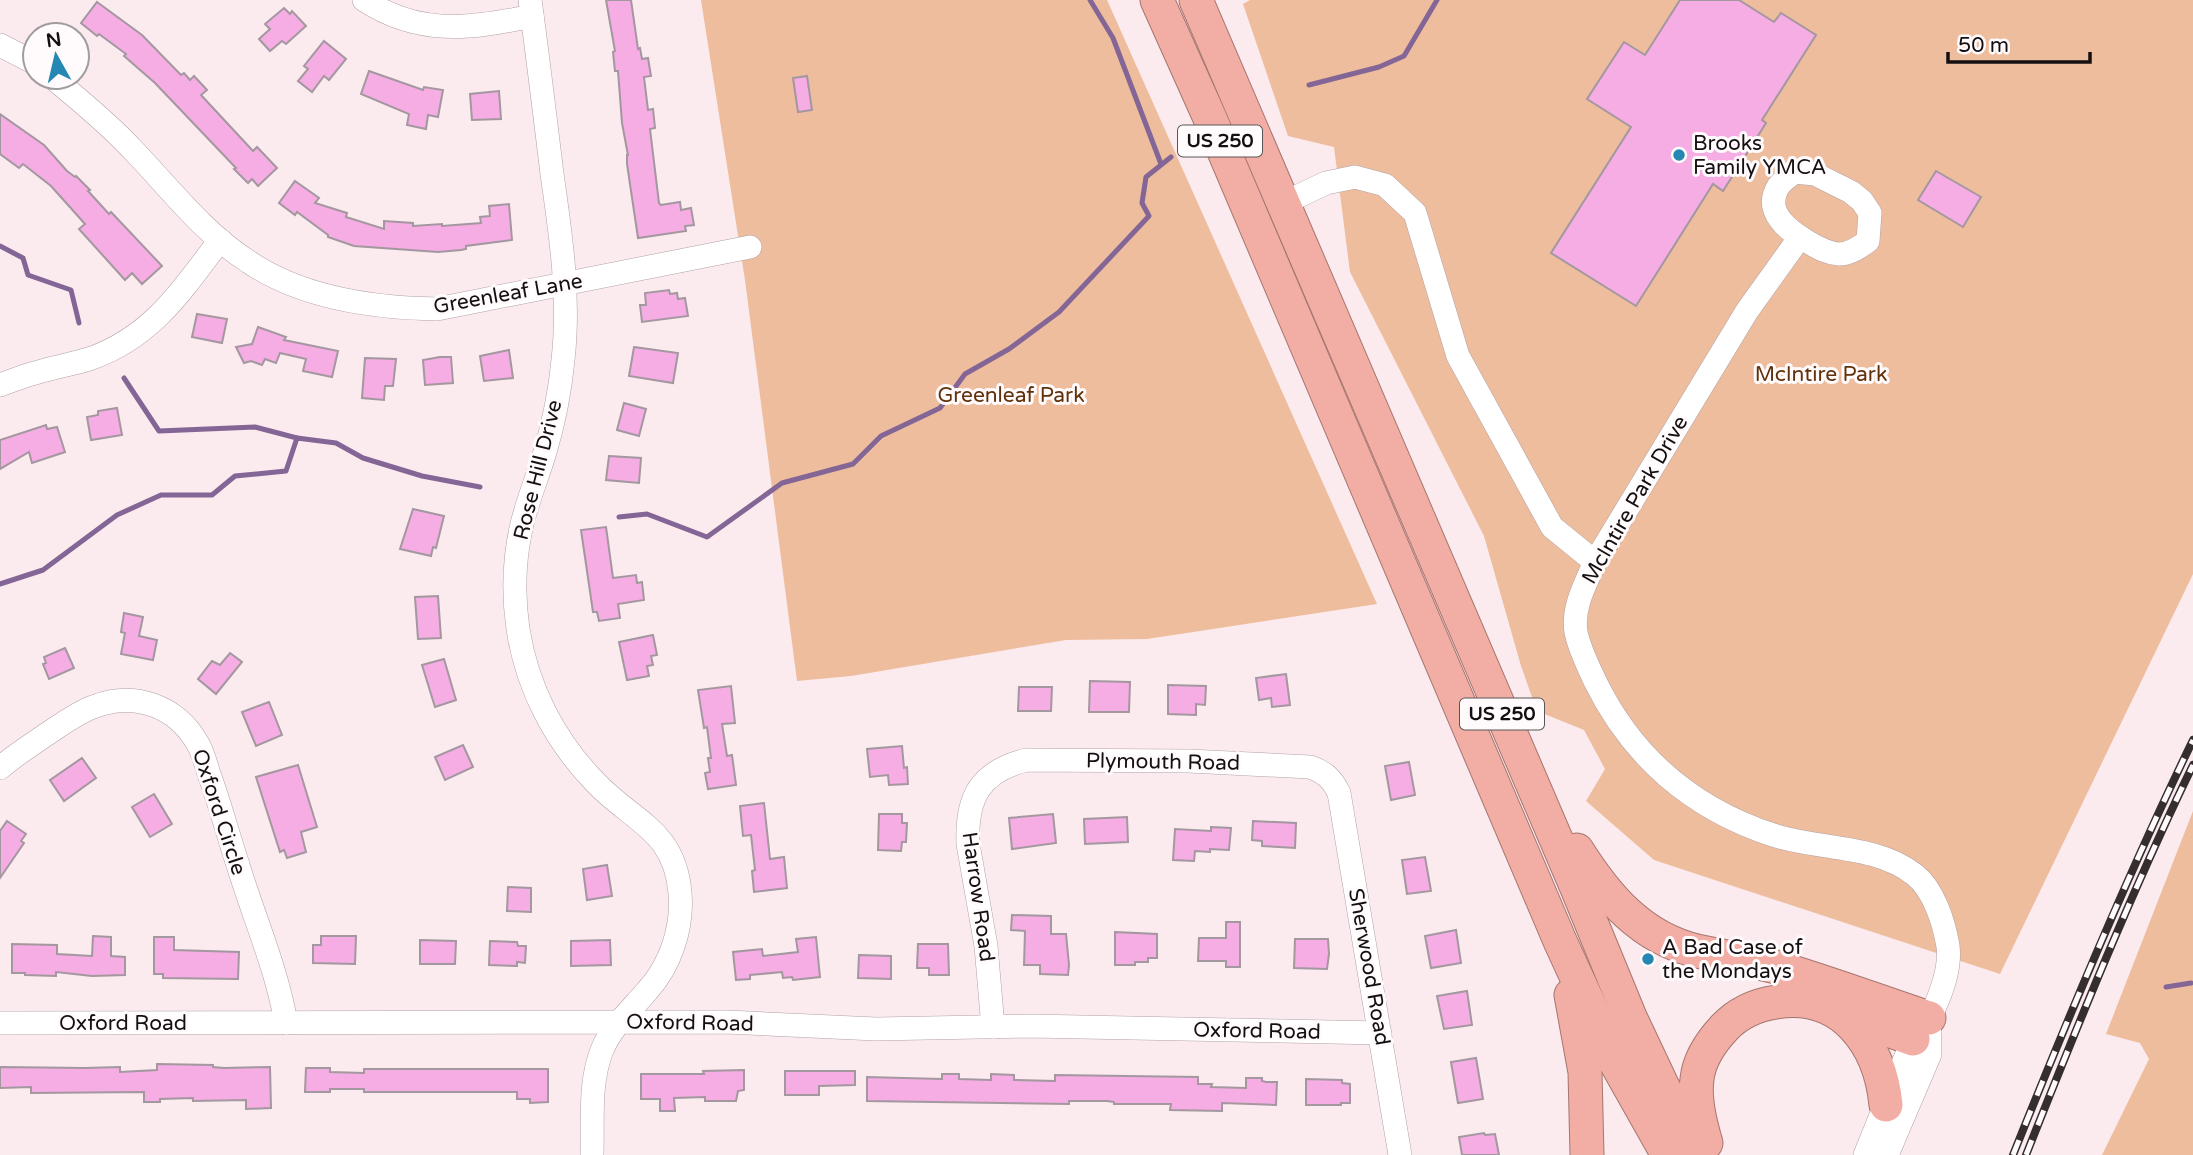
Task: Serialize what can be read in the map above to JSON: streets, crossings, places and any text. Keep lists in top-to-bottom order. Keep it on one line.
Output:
{"streets":{"highway":["US 250"],"street":["Greenleaf Lane","Rose Hill Drive","McIntire Park Drive","Plymouth Road","Oxford Circle","Harrow Road","Sherwood Road","Oxford Road"]},"crossings":[["Greenleaf Lane","Rose Hill Drive"],["Rose Hill Drive","Oxford Road"],["Plymouth Road","Harrow Road"],["Plymouth Road","Sherwood Road"],["Oxford Circle","Oxford Road"],["Harrow Road","Oxford Road"],["Sherwood Road","Oxford Road"]],"parks":["McIntire Park","Greenleaf Park"],"places":["Brooks Family YMCA","A Bad Case of the Mondays"],"scale_bar":"50 m","north":"top"}
